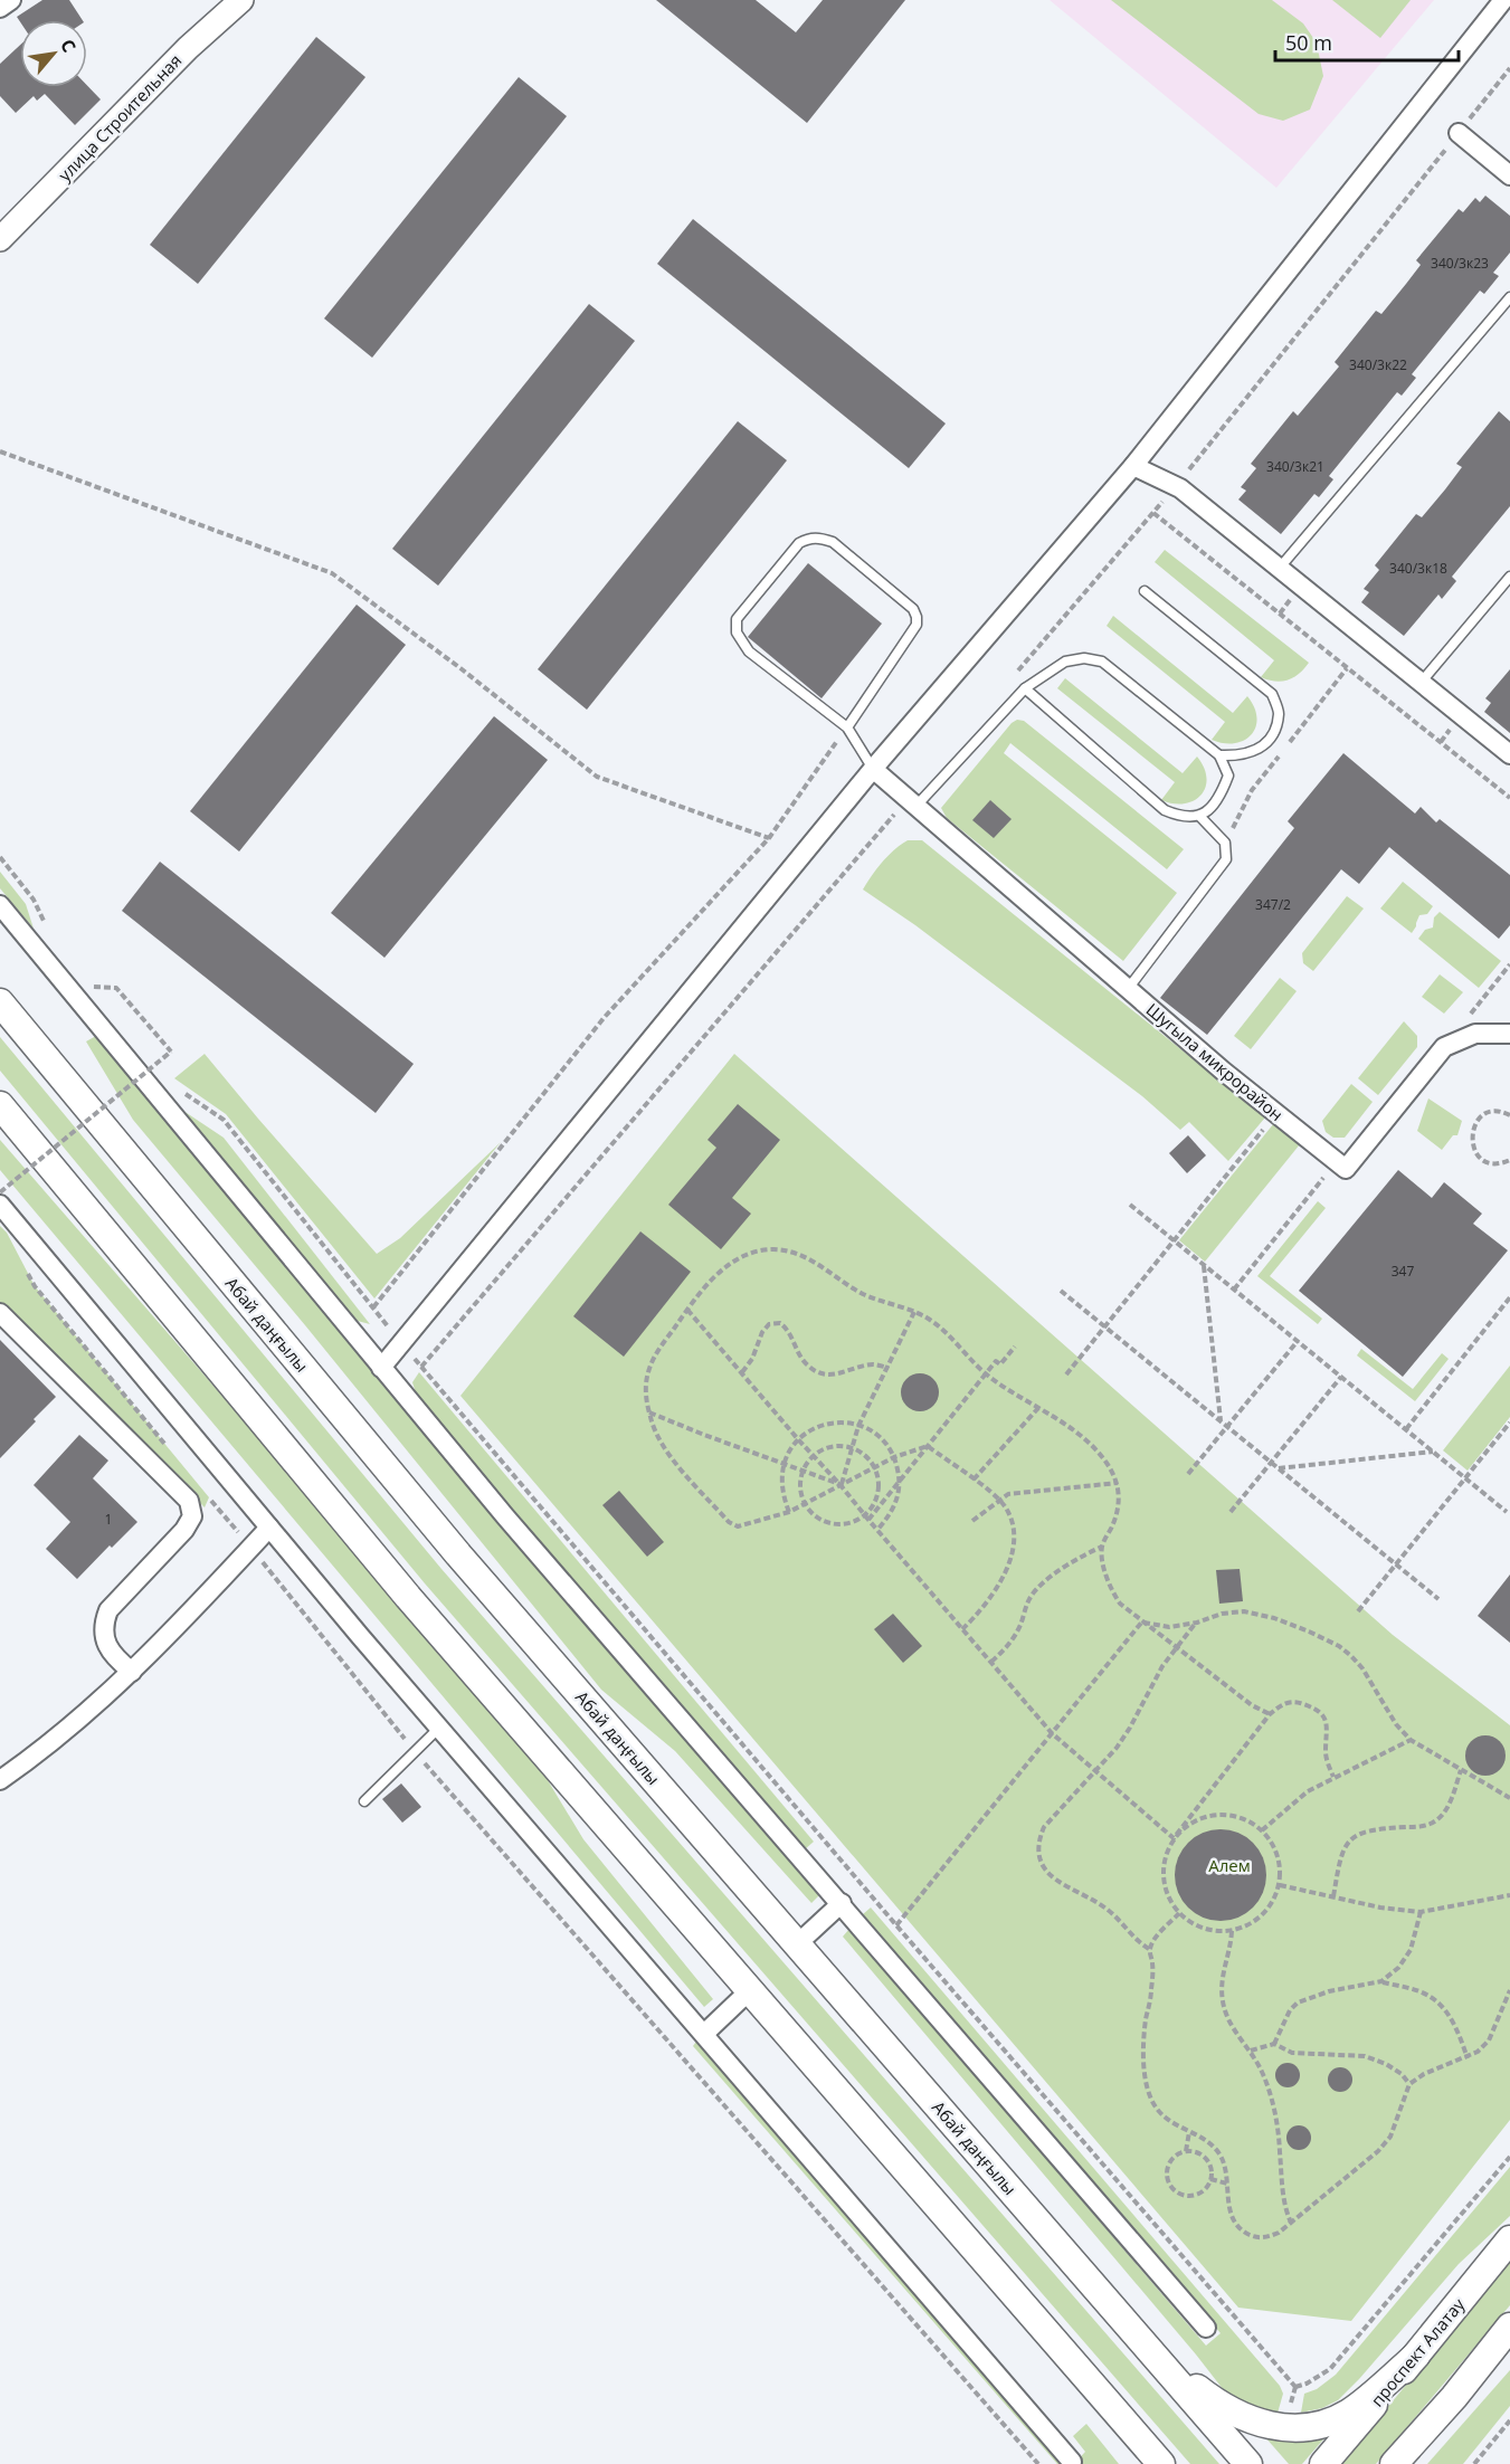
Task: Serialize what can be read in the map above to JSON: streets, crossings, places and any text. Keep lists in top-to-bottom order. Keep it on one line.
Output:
{"streets":{"main road":["Абай даңғылы","проспект Алатау"],"street":["улица Строительная","Шугыла микрорайон"]},"parks":["Алем"],"house_numbers":["340/3к23","340/3к22","340/3к21","340/3к18","347/2","347","1"],"scale_bar":"50 m","north":"top right"}
